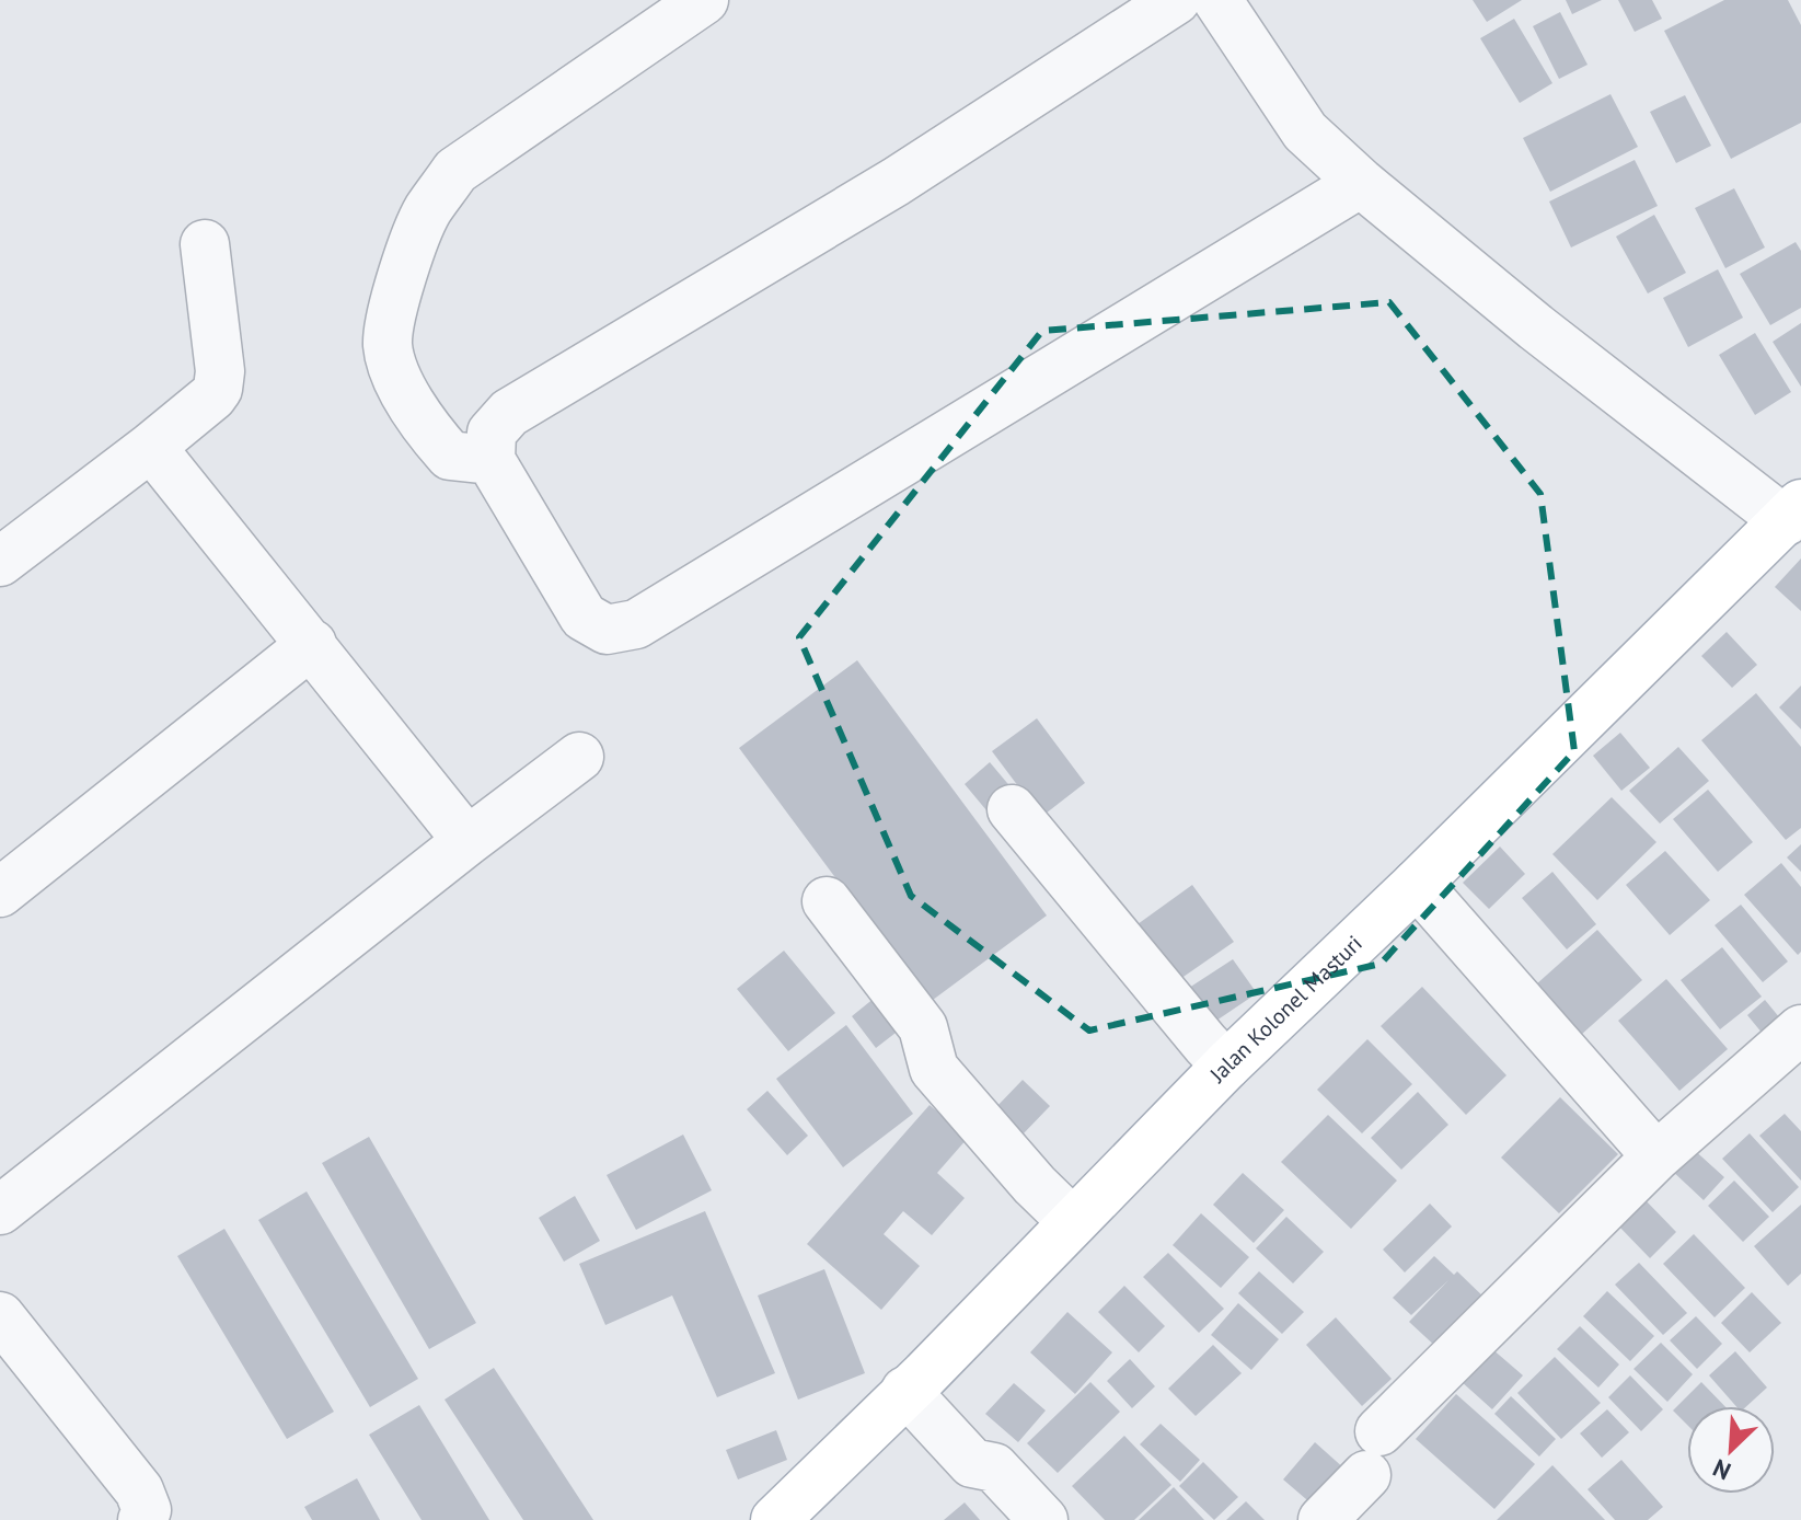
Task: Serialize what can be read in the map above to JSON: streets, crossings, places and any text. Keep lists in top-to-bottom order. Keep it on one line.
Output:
{"streets":{"main road":["Jalan Kolonel Masturi"]},"north":"bottom left"}
